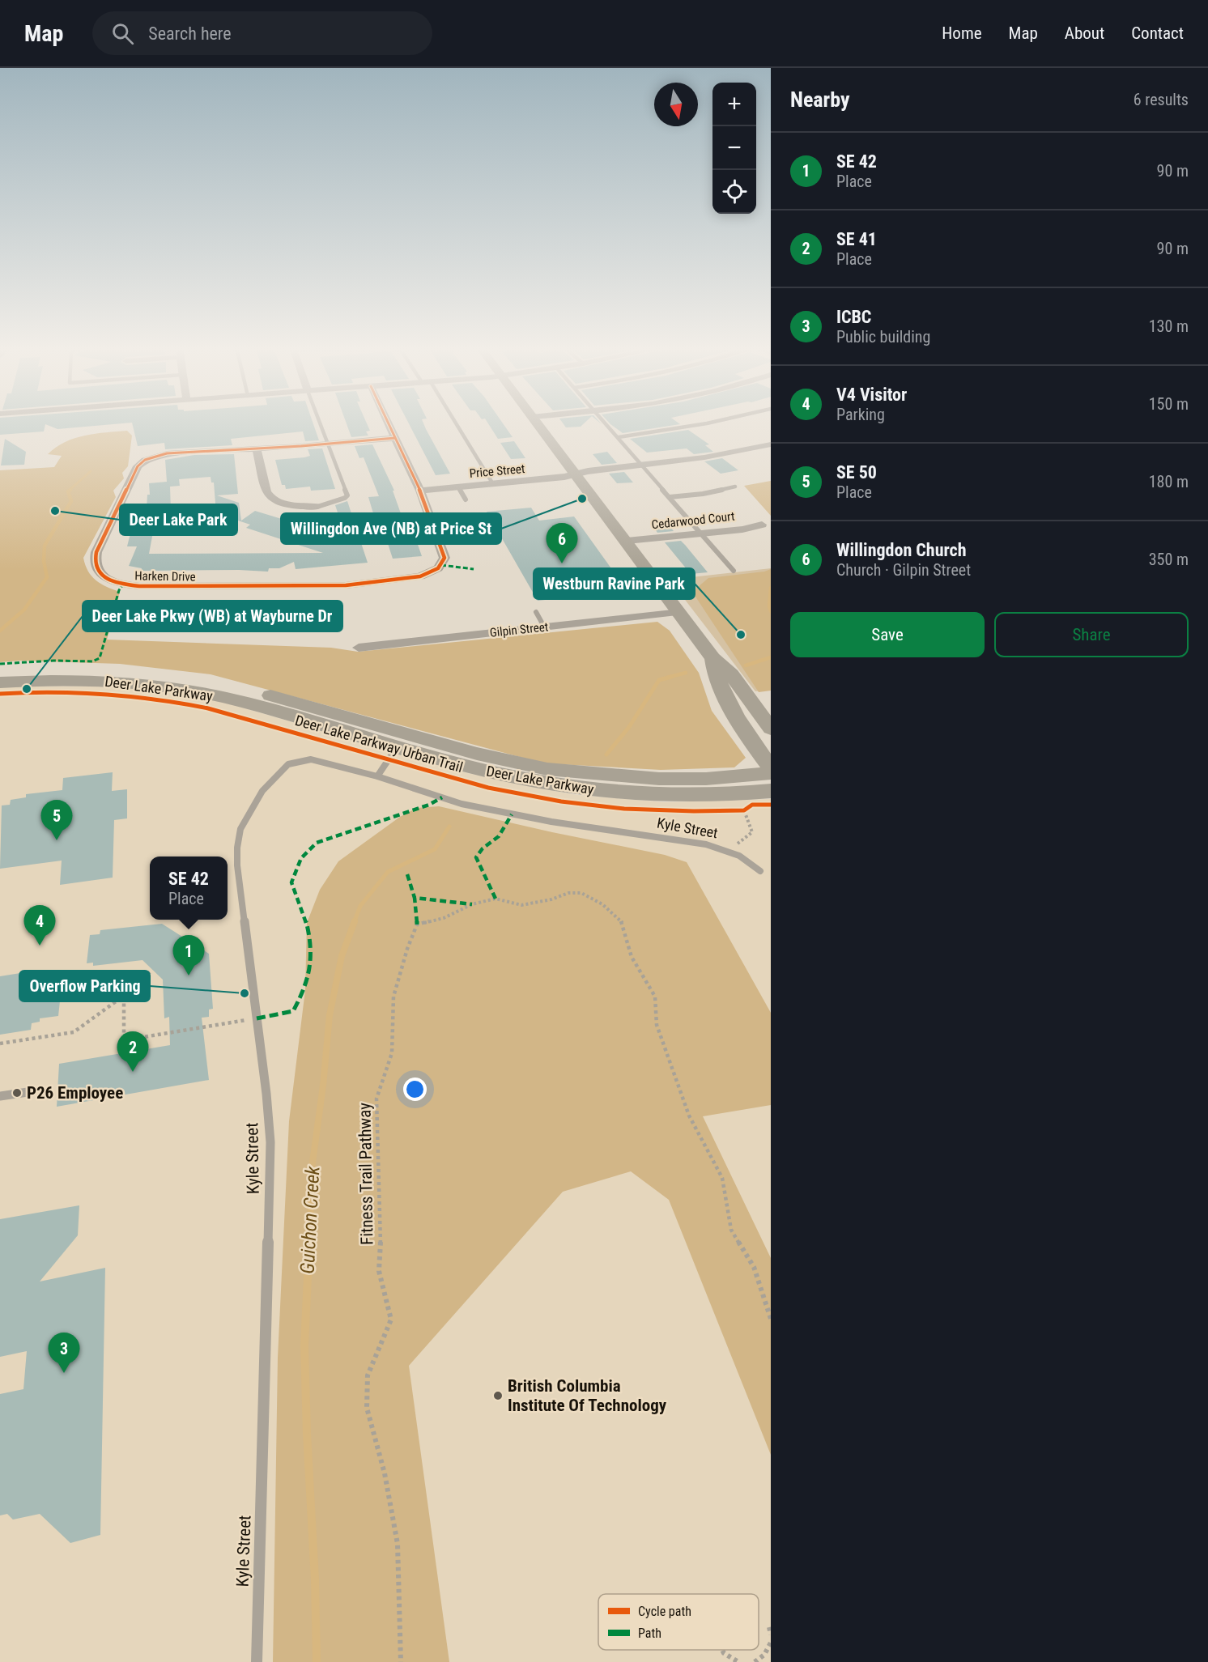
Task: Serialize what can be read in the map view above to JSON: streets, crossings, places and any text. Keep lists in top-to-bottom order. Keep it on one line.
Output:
{"streets":{"main road":["Deer Lake Parkway"],"street":["Price Street","Cedarwood Court","Harken Drive","Gilpin Street"],"lane":["Kyle Street"],"path":["Fitness Trail Pathway"],"cycle path":["Deer Lake Parkway Urban Trail"]},"crossings":[["Price Street","Harken Drive"]],"water":["Guichon Creek"],"places":["Willingdon Ave (NB) at Price St","Deer Lake Park","Westburn Ravine Park","Deer Lake Pkwy (WB) at Wayburne Dr","Overflow Parking","P26 Employee","British Columbia Institute Of Technology"],"legend":["Cycle path","Path"],"north":"bottom","page":{"header":"Map","search":"Search here","nav":["Home","Map","About","Contact"],"heading":["Nearby","6 results"],"map_buttons":["+","−"],"list":[{"mark":"1","name":"SE 42","note":"Place","value":"90 m"},{"mark":"2","name":"SE 41","note":"Place","value":"90 m"},{"mark":"3","name":"ICBC","note":"Public building","value":"130 m"},{"mark":"4","name":"V4 Visitor","note":"Parking","value":"150 m"},{"mark":"5","name":"SE 50","note":"Place","value":"180 m"},{"mark":"6","name":"Willingdon Church","note":"Church · Gilpin Street","value":"350 m"}],"pins":["6","5","4","1","2","3"],"buttons":["Save","Share"],"popup":["SE 42","Place"]}}
